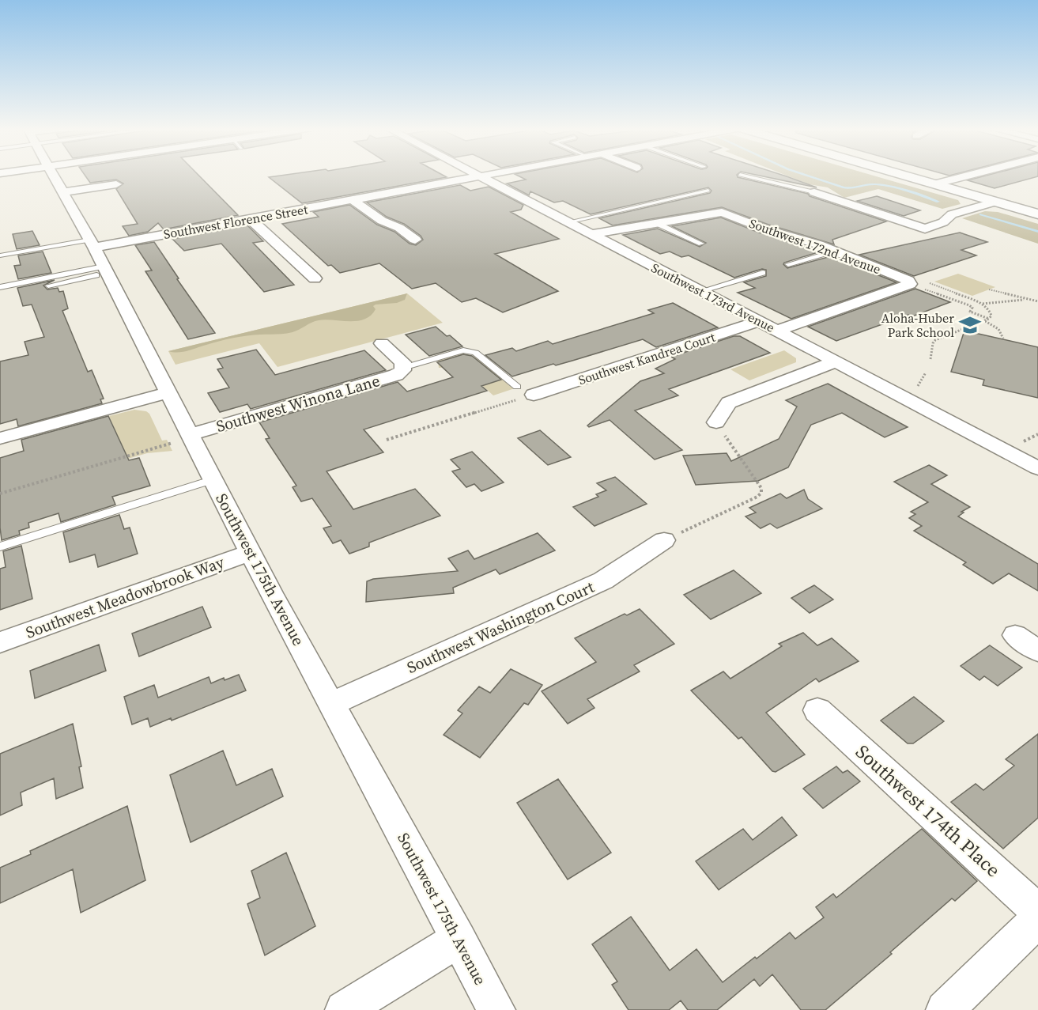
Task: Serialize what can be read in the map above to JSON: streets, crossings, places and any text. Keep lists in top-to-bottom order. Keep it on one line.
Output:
{"streets":{"street":["Southwest Florence Street","Southwest 172nd Avenue","Southwest 173rd Avenue","Southwest Kandrea Court","Southwest Winona Lane","Southwest 175th Avenue","Southwest Meadowbrook Way","Southwest Washington Court","Southwest 174th Place"]},"crossings":[["Southwest Florence Street","Southwest 173rd Avenue"],["Southwest Florence Street","Southwest 175th Avenue"],["Southwest 173rd Avenue","Southwest Kandrea Court"],["Southwest Winona Lane","Southwest 175th Avenue"],["Southwest 175th Avenue","Southwest Meadowbrook Way"],["Southwest 175th Avenue","Southwest Washington Court"]],"places":{"school or university":["Aloha-Huber Park School"]}}
